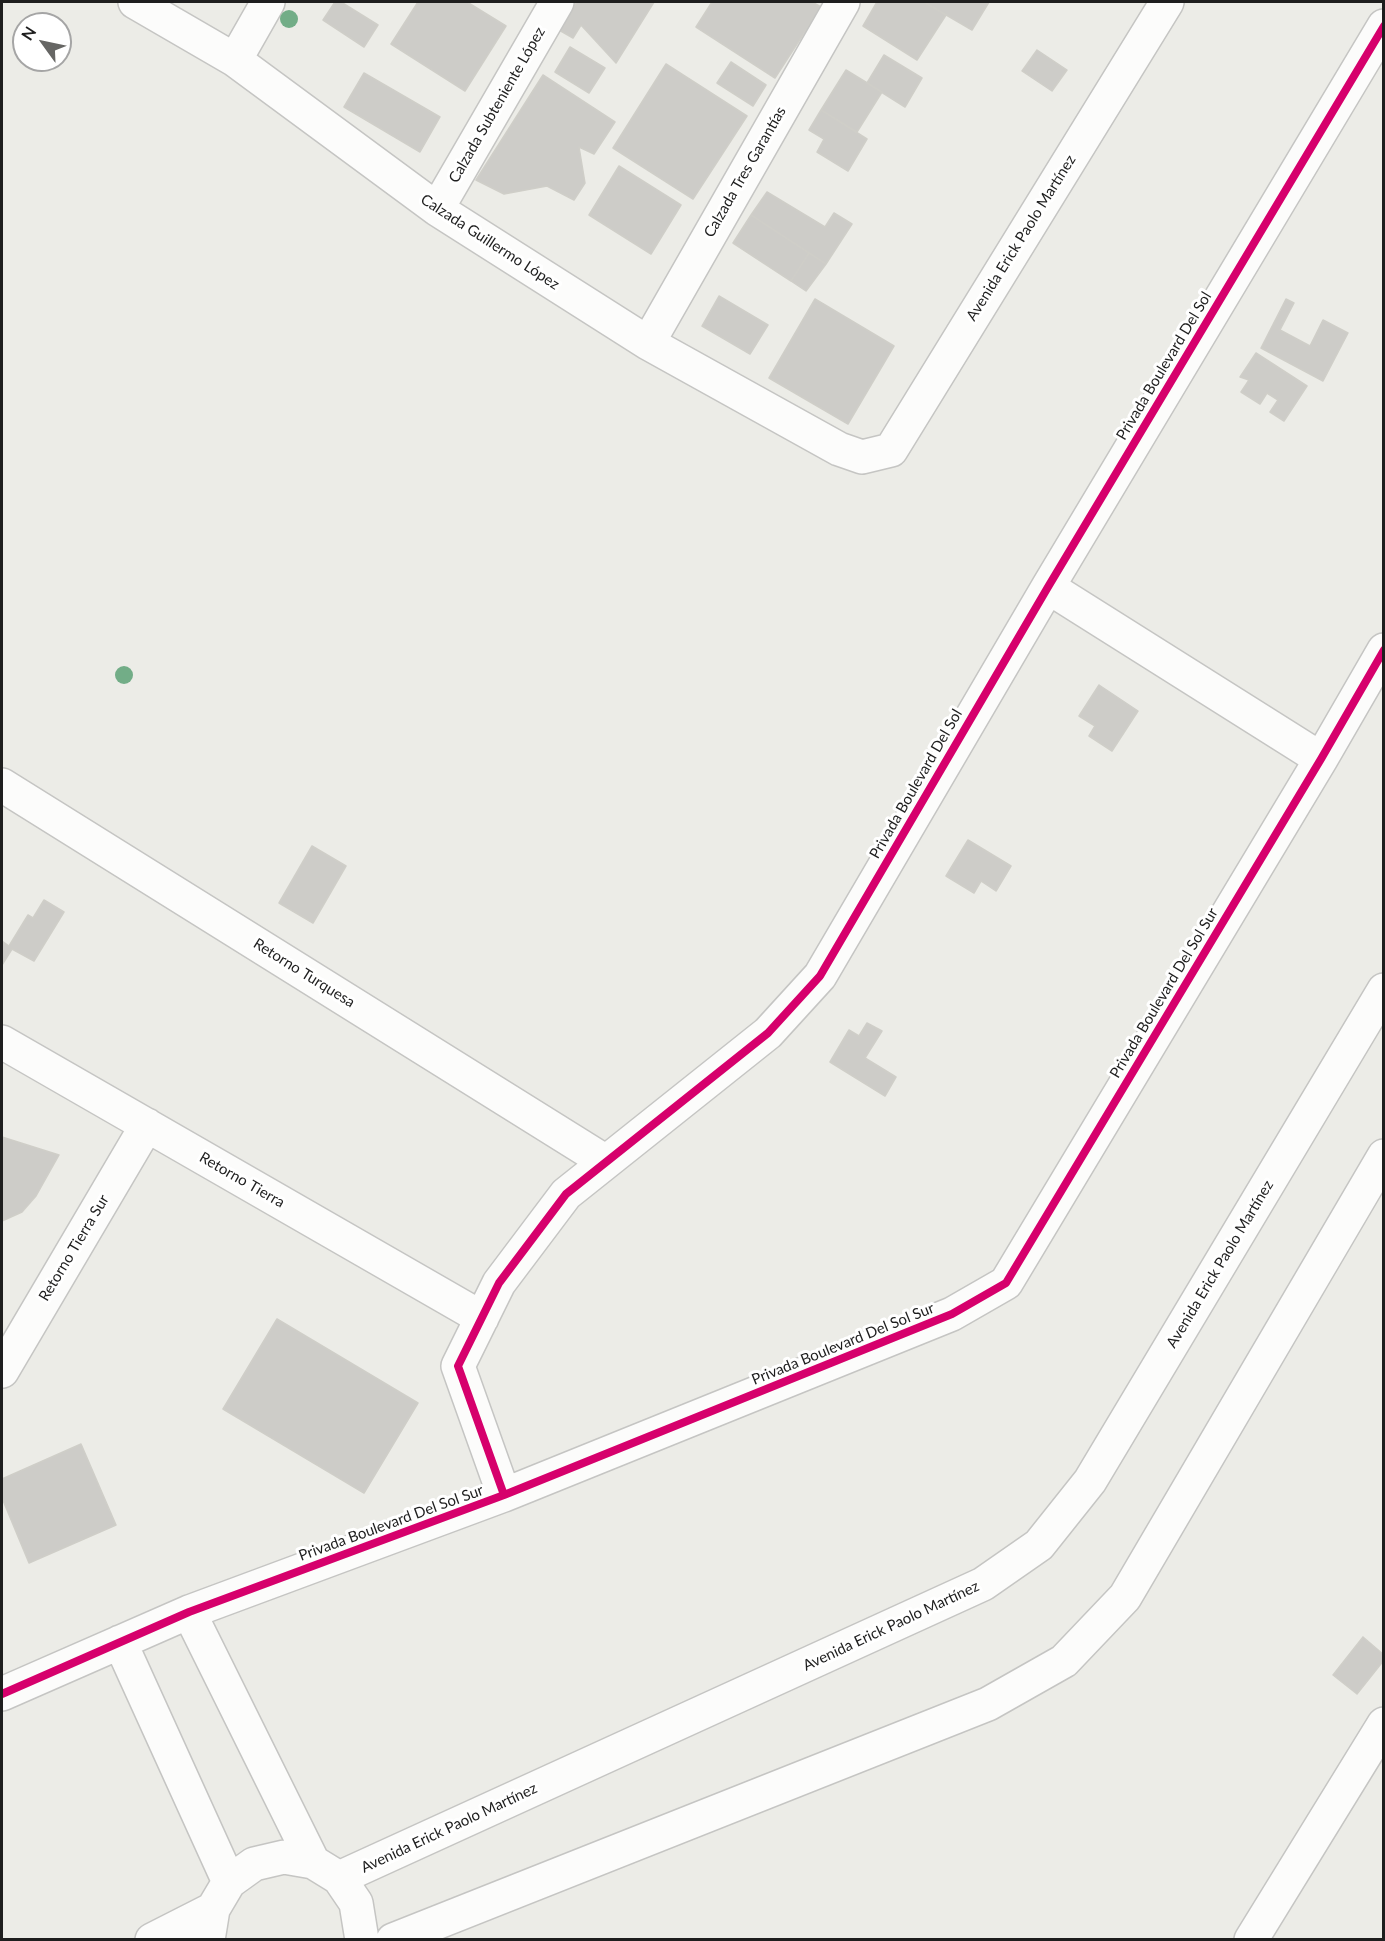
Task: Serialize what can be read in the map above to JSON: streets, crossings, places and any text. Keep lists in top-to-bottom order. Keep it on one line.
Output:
{"streets":{"street":["Calzada Subteniente López","Calzada Tres Garantías","Avenida Erick Paolo Martínez","Calzada Guillermo López","Privada Boulevard Del Sol","Retorno Turquesa","Privada Boulevard Del Sol Sur","Retorno Tierra","Retorno Tierra Sur"]},"crossings":[["Calzada Subteniente López","Calzada Guillermo López"],["Calzada Tres Garantías","Calzada Guillermo López"],["Avenida Erick Paolo Martínez","Calzada Guillermo López"],["Privada Boulevard Del Sol","Retorno Turquesa"],["Privada Boulevard Del Sol","Privada Boulevard Del Sol Sur"],["Privada Boulevard Del Sol","Retorno Tierra"],["Retorno Tierra","Retorno Tierra Sur"]],"north":"top left"}
